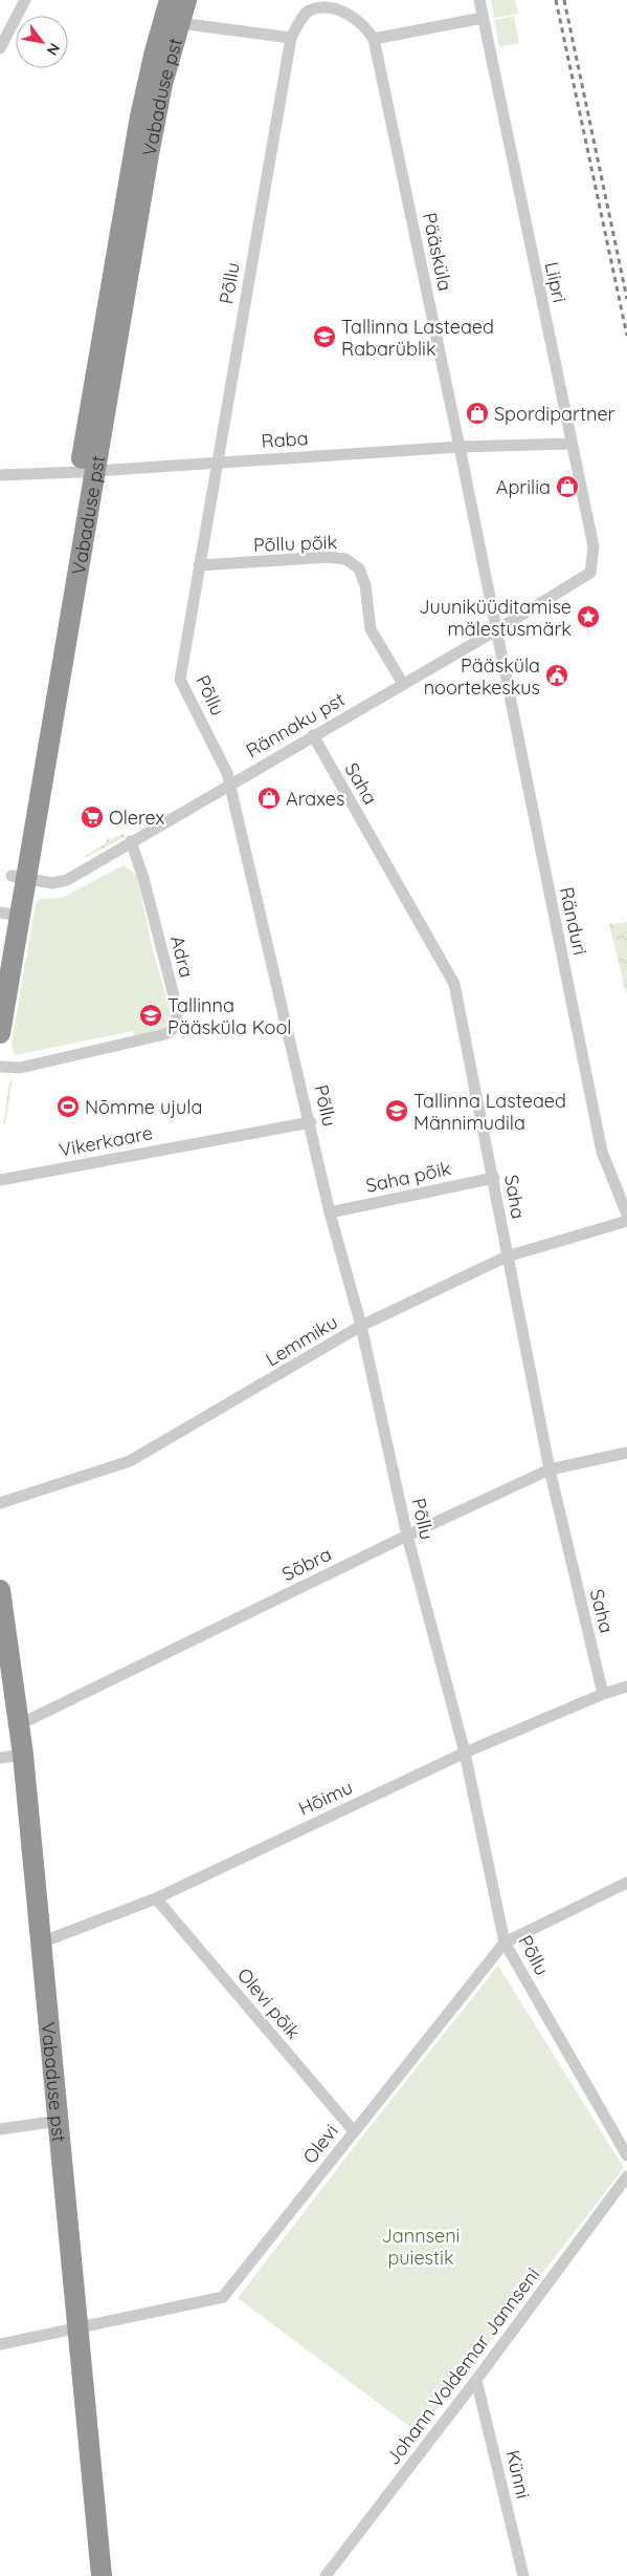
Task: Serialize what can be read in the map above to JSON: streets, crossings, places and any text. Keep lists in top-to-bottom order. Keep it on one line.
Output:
{"streets":{"highway":["Vabaduse pst"],"street":["Pääsküla","Liipri","Põllu","Raba","Põllu põik","Rännaku pst","Saha","Ränduri","Adra","Vikerkaare","Saha põik","Lemmiku","Sõbra","Hõimu","Olevi põik","Olevi","Johann Voldemar Jannseni","Künni"]},"crossings":[["Vabaduse pst","Raba"],["Vabaduse pst","Rännaku pst"],["Vabaduse pst","Sõbra"],["Vabaduse pst","Hõimu"],["Vabaduse pst","Olevi"],["Pääsküla","Põllu"],["Pääsküla","Raba"],["Pääsküla","Rännaku pst"],["Pääsküla","Ränduri"],["Liipri","Raba"],["Liipri","Rännaku pst"],["Põllu","Raba"],["Põllu","Põllu põik"],["Põllu","Rännaku pst"],["Põllu","Vikerkaare"],["Põllu","Saha põik"],["Põllu","Lemmiku"],["Põllu","Sõbra"],["Põllu","Hõimu"],["Põllu","Olevi"],["Põllu põik","Rännaku pst"],["Rännaku pst","Saha"],["Rännaku pst","Ränduri"],["Rännaku pst","Adra"],["Saha","Saha põik"],["Saha","Lemmiku"],["Saha","Sõbra"],["Saha","Hõimu"],["Hõimu","Olevi põik"],["Olevi põik","Olevi"],["Johann Voldemar Jannseni","Künni"]],"parks":["Jannseni puiestik"],"places":{"school or university":["Tallinna Lasteaed Rabarüblik","Tallinna Pääsküla Kool","Tallinna Lasteaed Männimudila"],"shop":["Spordipartner","Aprilia","Araxes"],"place":["Juuniküüditamise mälestusmärk"],"public building":["Pääsküla noortekeskus"],"supermarket":["Olerex"],"sports":["Nõmme ujula"]},"north":"bottom right"}
